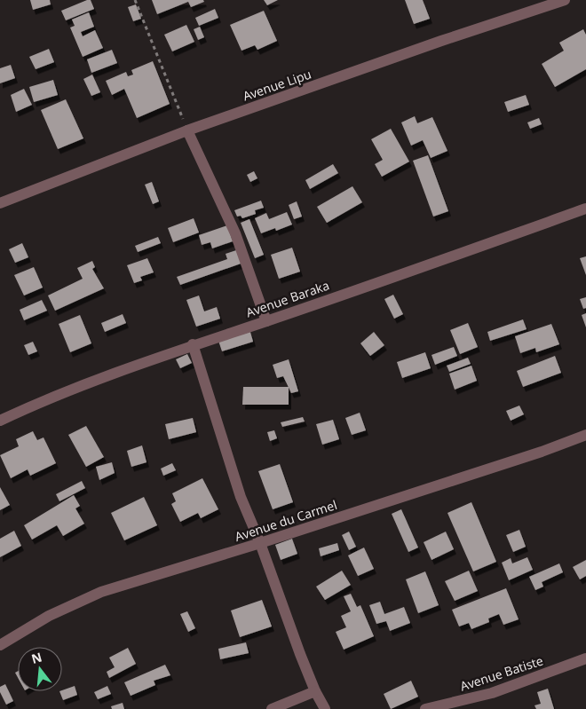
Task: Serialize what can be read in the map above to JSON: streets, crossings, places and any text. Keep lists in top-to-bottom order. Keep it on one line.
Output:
{"streets":{"street":["Avenue Lipu","Avenue Baraka","Avenue du Carmel","Avenue Batiste"]},"north":"top"}
